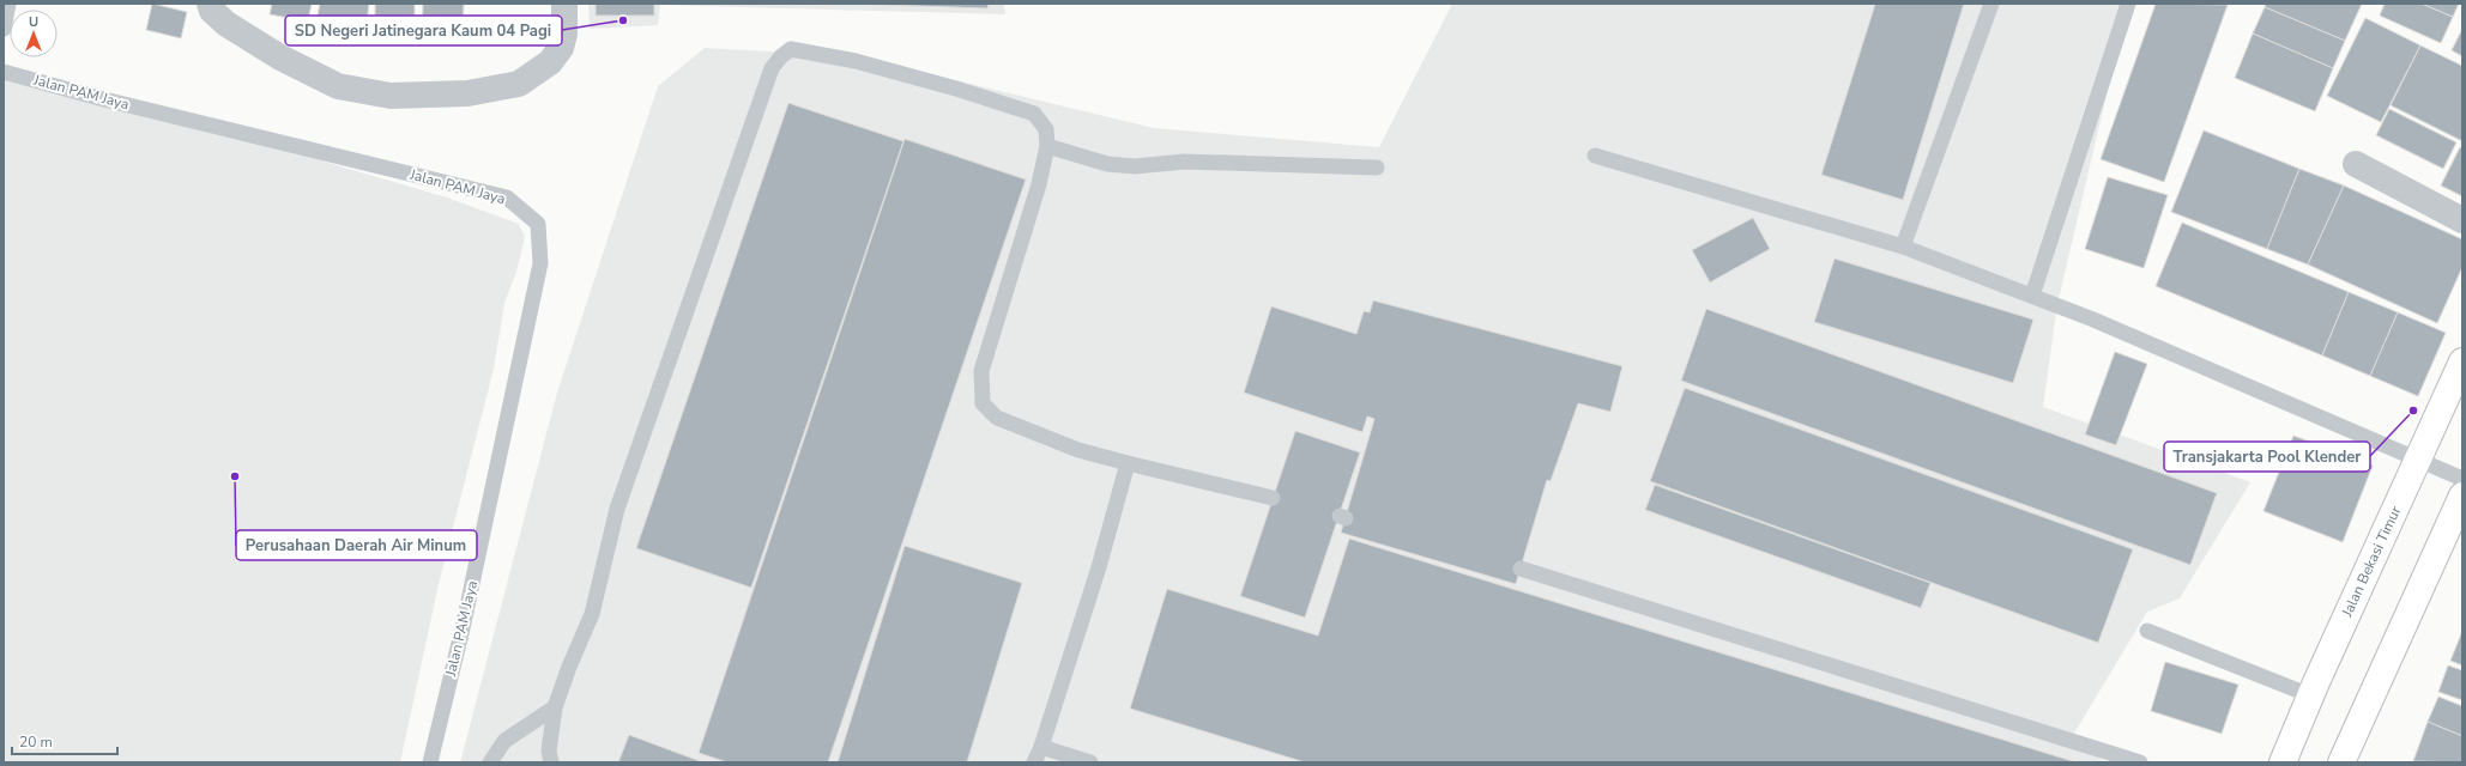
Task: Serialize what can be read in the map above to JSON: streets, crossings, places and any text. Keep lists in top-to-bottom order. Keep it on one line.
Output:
{"streets":{"main road":["Jalan Bekasi Timur"],"lane":["Jalan PAM Jaya"]},"places":["SD Negeri Jatinegara Kaum 04 Pagi","Transjakarta Pool Klender","Perusahaan Daerah Air Minum"],"scale_bar":"20 m","north":"top"}
